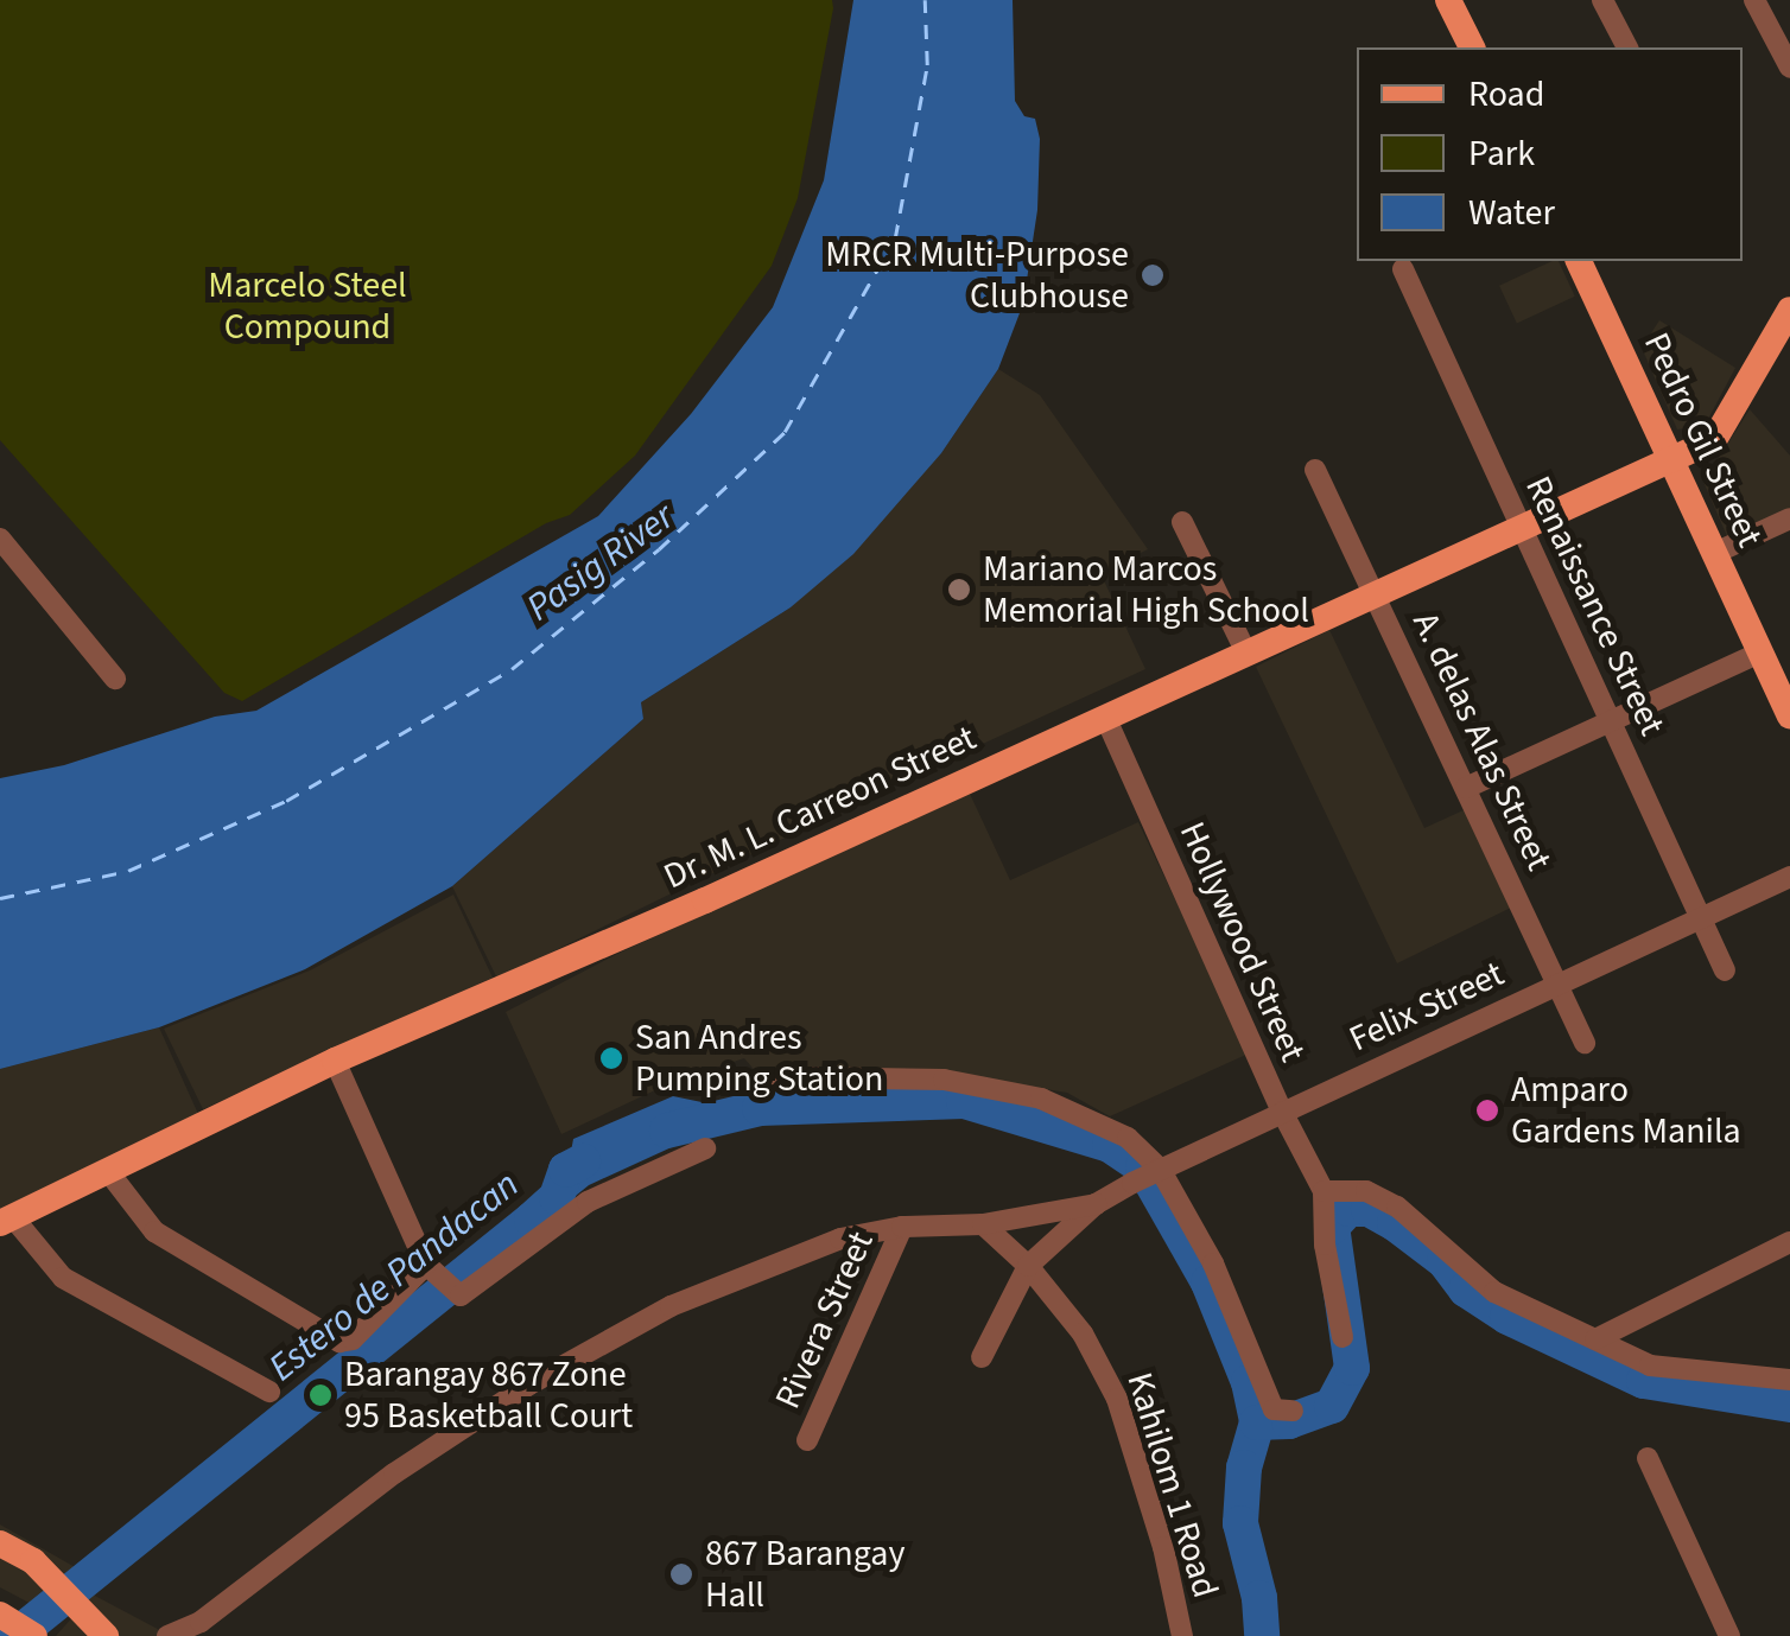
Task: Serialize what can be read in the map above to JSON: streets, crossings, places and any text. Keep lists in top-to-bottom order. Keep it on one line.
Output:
{"streets":{"main road":["Pedro Gil Street","Dr. M. L. Carreon Street"],"street":["Renaissance Street","A. delas Alas Street","Hollywood Street","Felix Street","Rivera Street","Kahilom 1 Road"]},"crossings":[["Pedro Gil Street","Dr. M. L. Carreon Street"],["Renaissance Street","Dr. M. L. Carreon Street"],["Renaissance Street","Felix Street"],["A. delas Alas Street","Dr. M. L. Carreon Street"],["A. delas Alas Street","Felix Street"],["Dr. M. L. Carreon Street","Hollywood Street"],["Hollywood Street","Felix Street"],["Felix Street","Kahilom 1 Road"]],"water":["Pasig River","Estero de Pandacan"],"parks":["Marcelo Steel Compound"],"places":["MRCR Multi-Purpose Clubhouse","Mariano Marcos Memorial High School","San Andres Pumping Station","Amparo Gardens Manila","Barangay 867 Zone 95 Basketball Court","867 Barangay Hall"],"legend":["Road","Park","Water"]}
